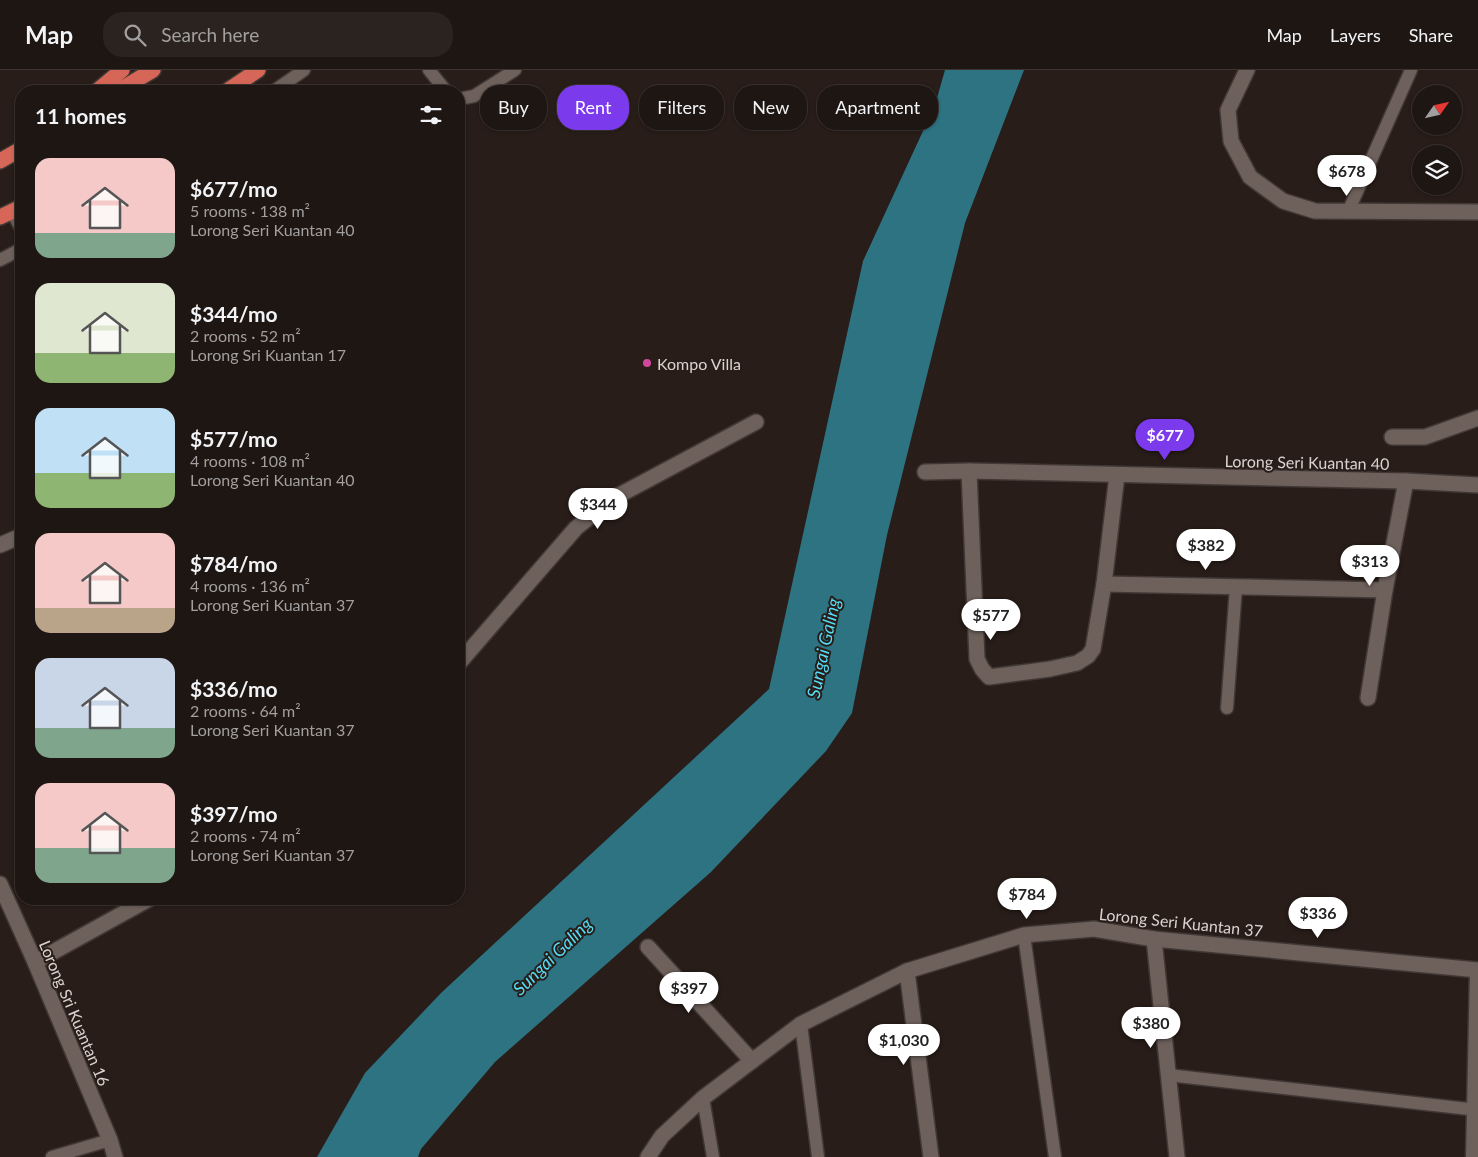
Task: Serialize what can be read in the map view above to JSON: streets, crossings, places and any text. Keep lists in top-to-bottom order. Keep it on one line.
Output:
{"streets":{"street":["Lorong Seri Kuantan 40","Lorong Seri Kuantan 37","Lorong Sri Kuantan 16"]},"water":["Sungai Galing"],"places":["Kompo Villa"],"north":"top right","page":{"header":"Map","search":"Search here","nav":["Map","Layers","Share"],"chip":["Buy","Rent","Filters","New","Apartment"],"heading":"11 homes","list":[{"name":"$677/mo","note":"5 rooms · 138 m² · Lorong Seri Kuantan 40"},{"name":"$344/mo","note":"2 rooms · 52 m² · Lorong Sri Kuantan 17"},{"name":"$577/mo","note":"4 rooms · 108 m² · Lorong Seri Kuantan 40"},{"name":"$784/mo","note":"4 rooms · 136 m² · Lorong Seri Kuantan 37"},{"name":"$336/mo","note":"2 rooms · 64 m² · Lorong Seri Kuantan 37"},{"name":"$397/mo","note":"2 rooms · 74 m² · Lorong Seri Kuantan 37"}],"price":["$678","$677","$344","$382","$313","$577","$784","$336","$397","$380","$1,030"]}}
